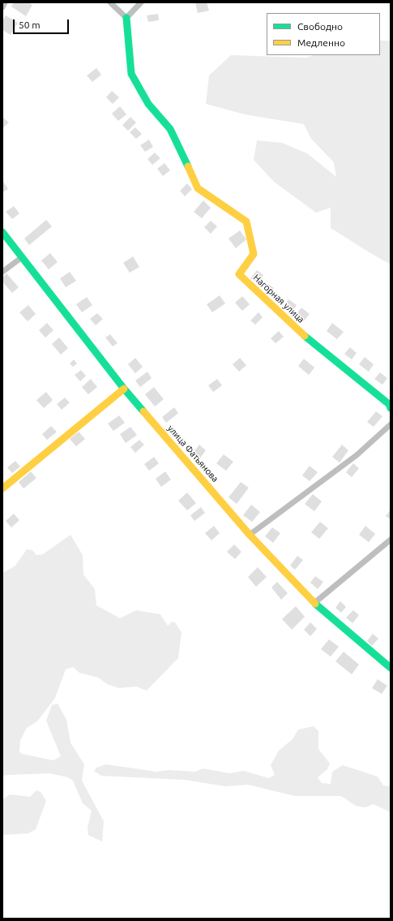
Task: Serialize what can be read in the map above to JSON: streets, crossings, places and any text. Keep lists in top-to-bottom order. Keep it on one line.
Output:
{"streets":{"street":["Нагорная улица","улица Фатьянова"]},"legend":["Свободно","Медленно"],"scale_bar":"50 m"}
